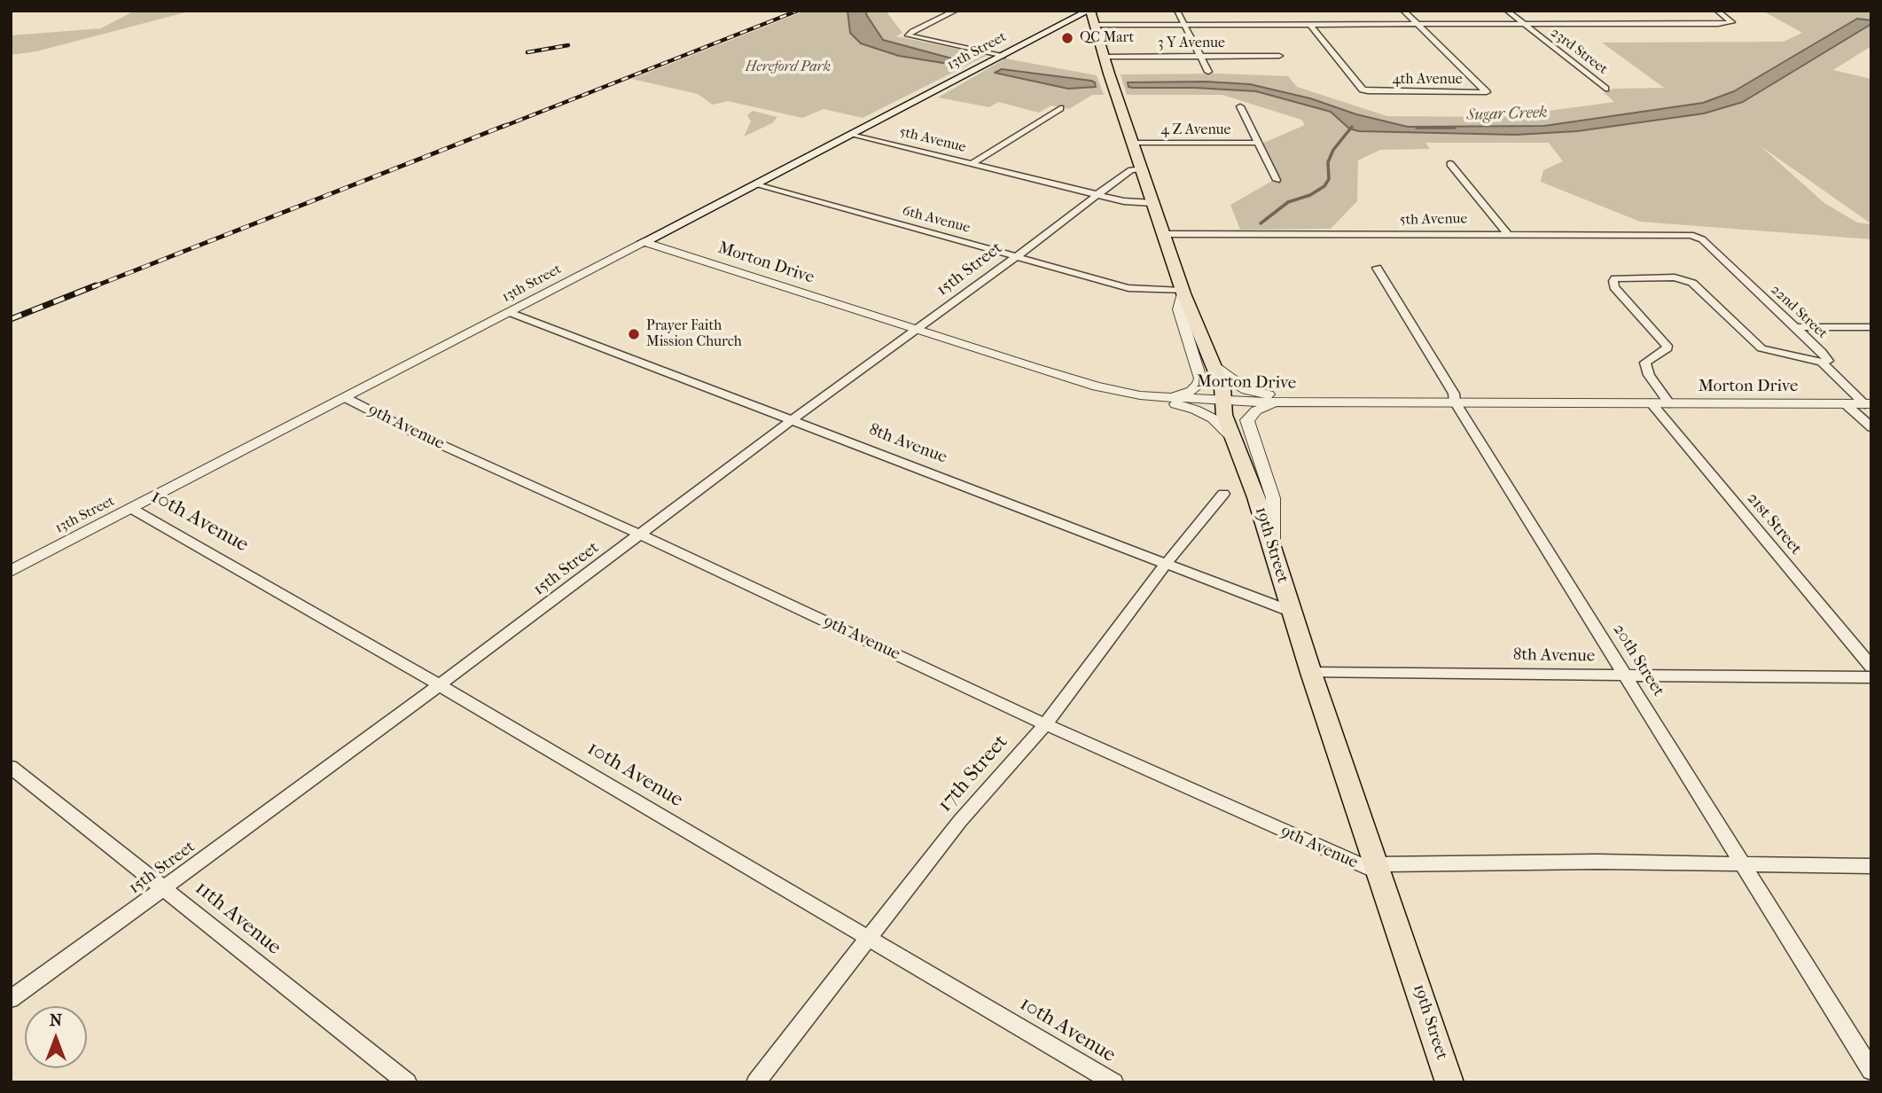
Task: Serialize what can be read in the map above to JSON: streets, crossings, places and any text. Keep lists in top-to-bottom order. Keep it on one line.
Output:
{"streets":{"main road":["13th Street","19th Street"],"street":["3 Y Avenue","23rd Street","4th Avenue","4 Z Avenue","5th Avenue","6th Avenue","Morton Drive","15th Street","22nd Street","9th Avenue","8th Avenue","10th Avenue","21st Street","20th Street","17th Street","11th Avenue"]},"crossings":[["3 Y Avenue","19th Street"],["13th Street","5th Avenue"],["13th Street","6th Avenue"],["13th Street","Morton Drive"],["13th Street","9th Avenue"],["13th Street","8th Avenue"],["13th Street","10th Avenue"],["13th Street","19th Street"],["4 Z Avenue","19th Street"],["5th Avenue","15th Street"],["5th Avenue","22nd Street"],["5th Avenue","19th Street"],["6th Avenue","15th Street"],["6th Avenue","19th Street"],["Morton Drive","15th Street"],["Morton Drive","22nd Street"],["Morton Drive","21st Street"],["Morton Drive","19th Street"],["Morton Drive","20th Street"],["15th Street","9th Avenue"],["15th Street","8th Avenue"],["15th Street","10th Avenue"],["15th Street","19th Street"],["15th Street","11th Avenue"],["9th Avenue","19th Street"],["9th Avenue","20th Street"],["9th Avenue","17th Street"],["8th Avenue","19th Street"],["8th Avenue","20th Street"],["8th Avenue","17th Street"],["10th Avenue","17th Street"]],"water":["Sugar Creek"],"parks":["Hereford Park"],"places":["QC Mart","Prayer Faith Mission Church"],"north":"top"}
